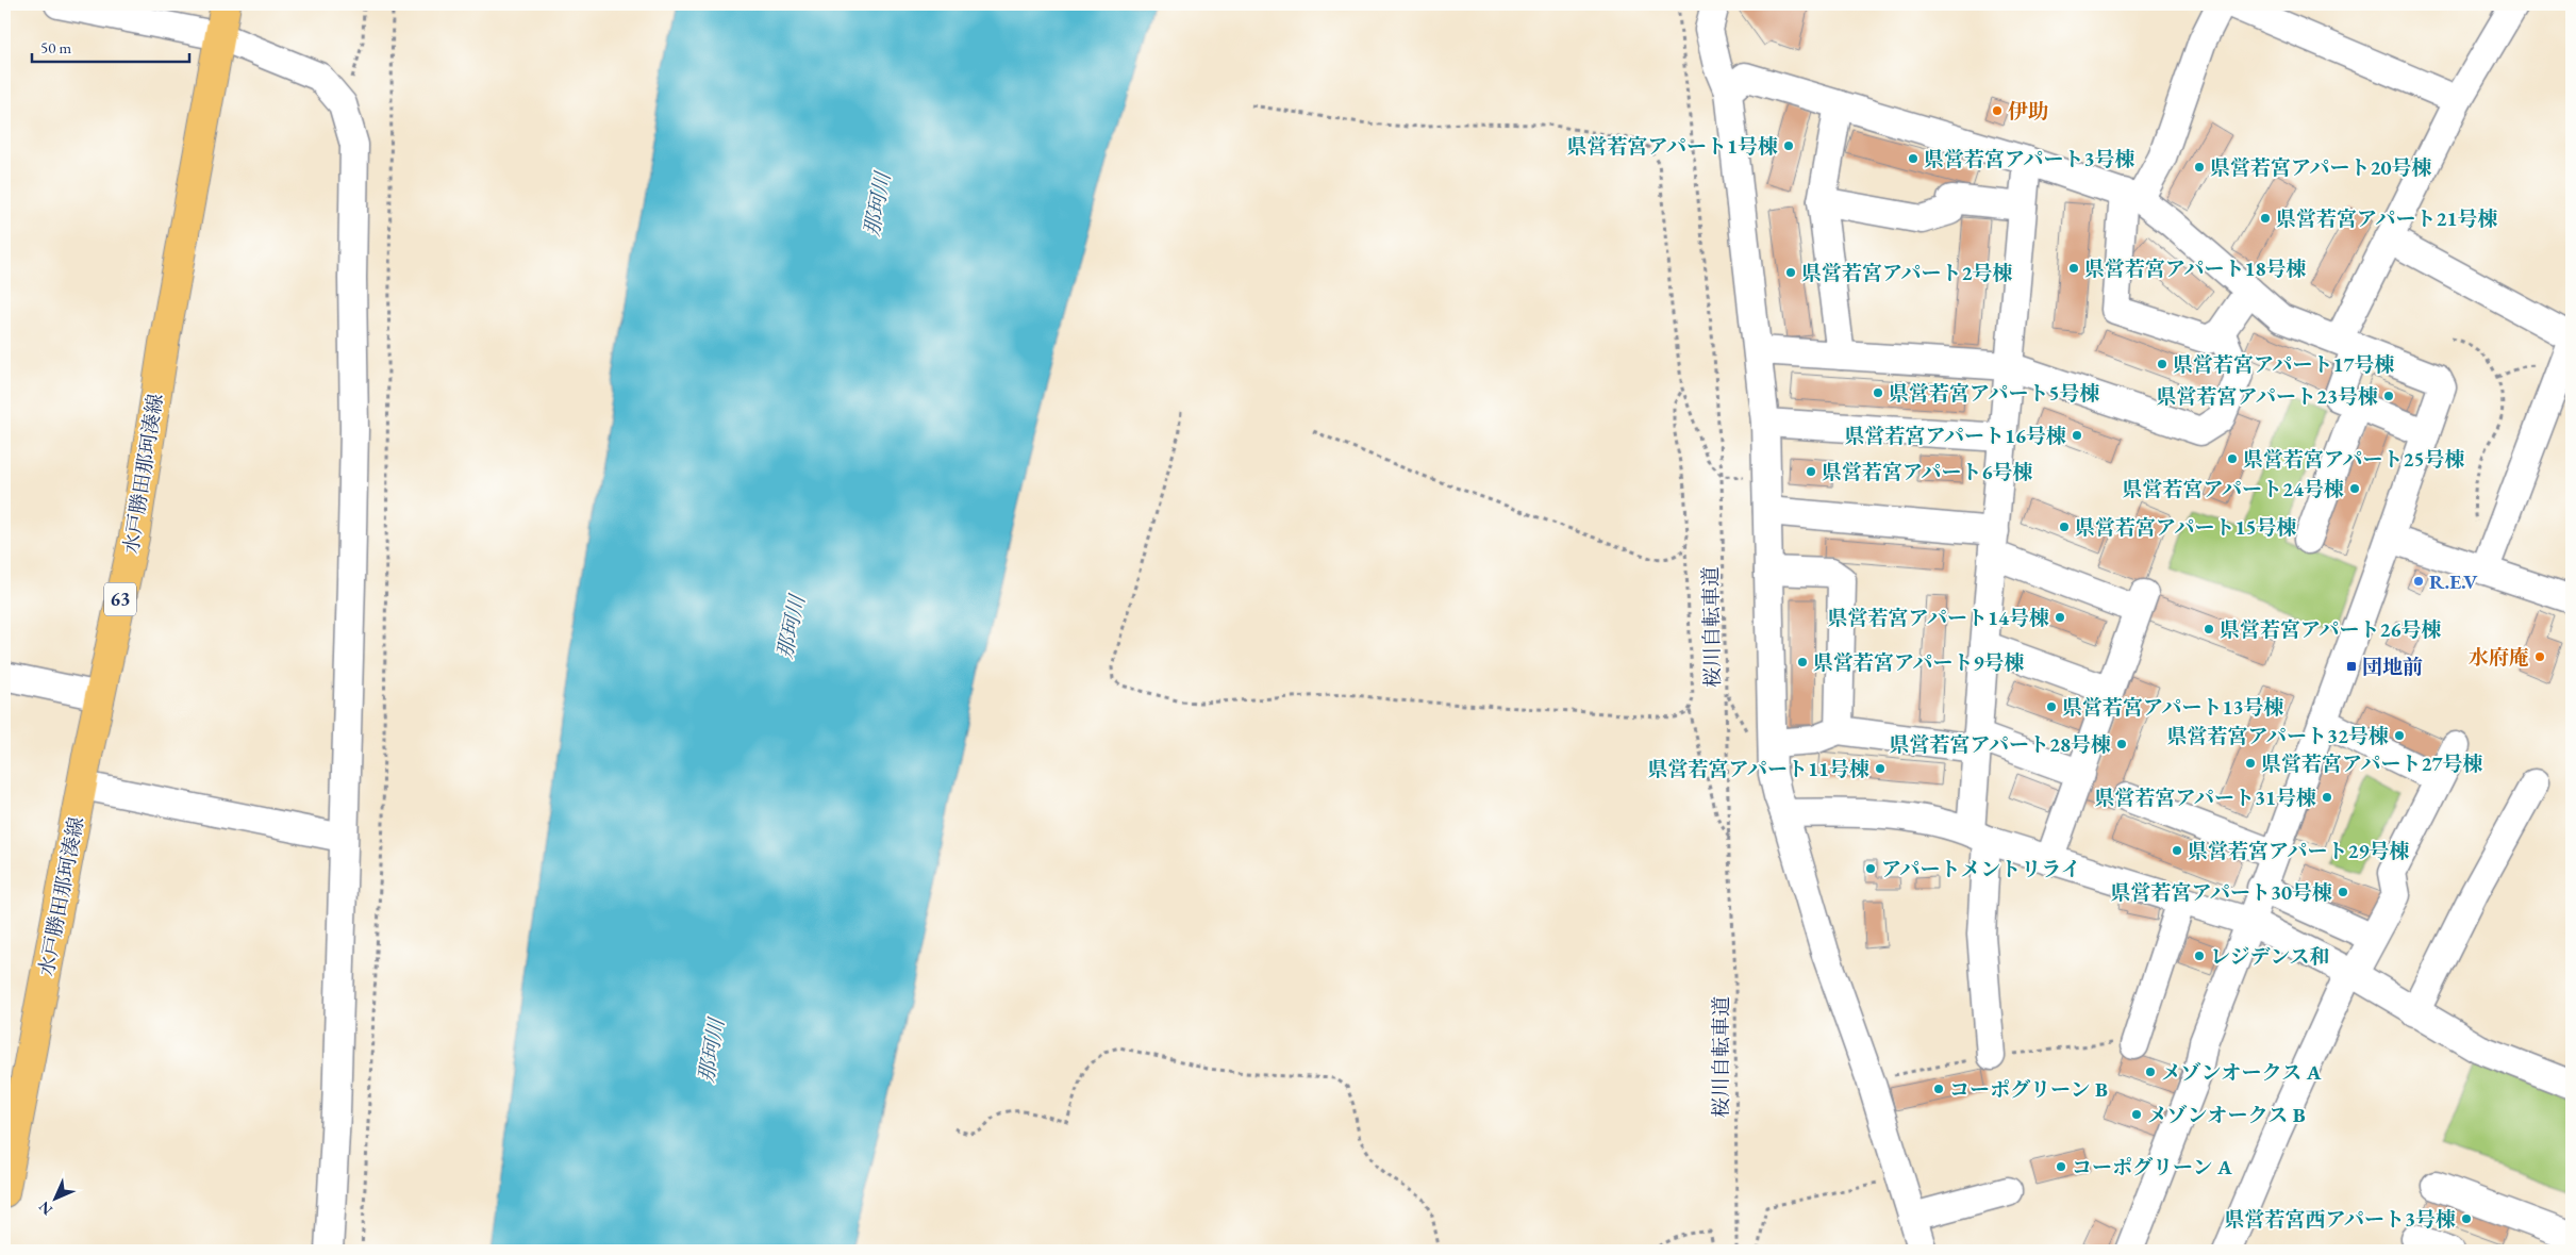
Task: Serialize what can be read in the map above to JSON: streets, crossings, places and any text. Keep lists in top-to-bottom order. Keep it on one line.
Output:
{"streets":{"main road":["水戸勝田那珂湊線","63"],"path":["桜川自転車道"]},"water":["那珂川"],"places":{"other":["伊助","県営若宮アパート1号棟","県営若宮アパート3号棟","県営若宮アパート20号棟","県営若宮アパート21号棟","県営若宮アパート18号棟","県営若宮アパート2号棟","県営若宮アパート17号棟","県営若宮アパート5号棟","県営若宮アパート23号棟","県営若宮アパート16号棟","県営若宮アパート25号棟","県営若宮アパート6号棟","県営若宮アパート24号棟","県営若宮アパート15号棟","R.E.V","県営若宮アパート14号棟","県営若宮アパート26号棟","水府庵","県営若宮アパート9号棟","県営若宮アパート13号棟","県営若宮アパート32号棟","県営若宮アパート28号棟","県営若宮アパート27号棟","県営若宮アパート11号棟","県営若宮アパート31号棟","県営若宮アパート29号棟","アパートメントリライ","県営若宮アパート30号棟","レジデンス和","メゾンオークス A","コーポグリーン B","メゾンオークス B","コーポグリーン A","県営若宮西アパート3号棟"],"transit":["団地前"]},"scale_bar":"50 m","north":"bottom left"}
